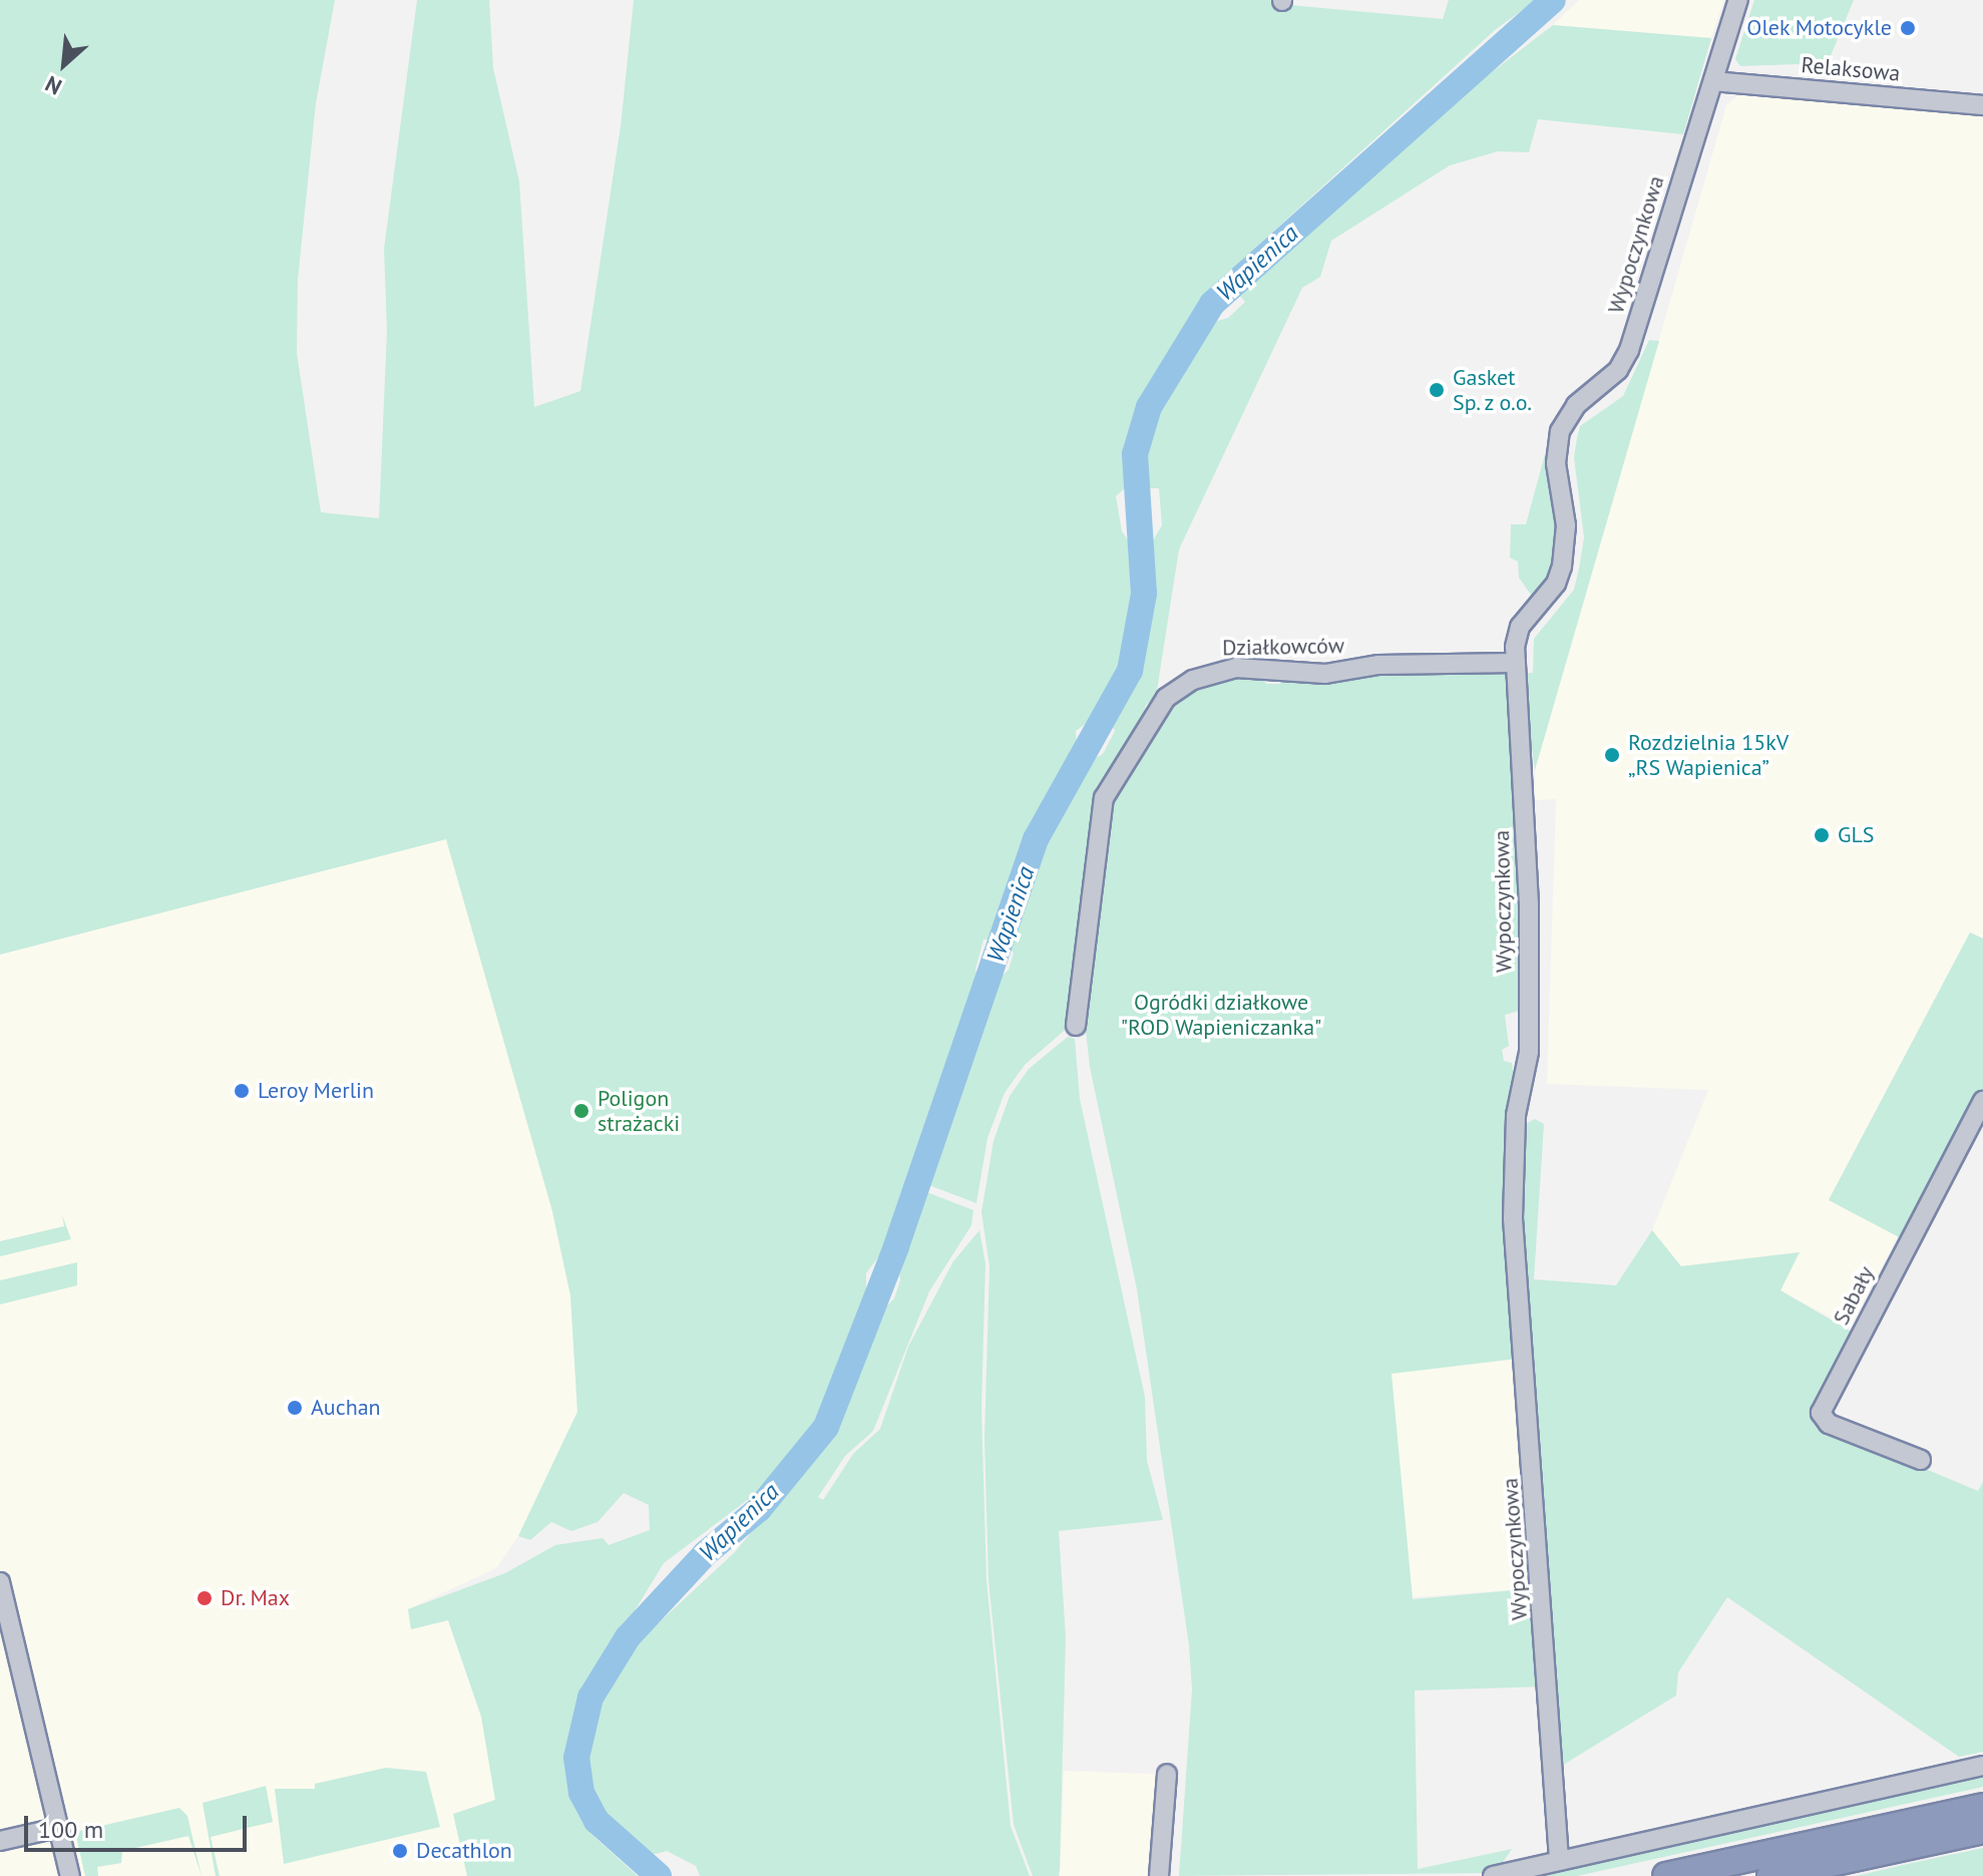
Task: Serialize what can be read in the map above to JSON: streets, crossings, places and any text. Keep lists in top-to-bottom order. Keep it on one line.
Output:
{"streets":{"street":["Relaksowa","Wypoczynkowa","Działkowców","Sabały"]},"crossings":[["Relaksowa","Wypoczynkowa"],["Wypoczynkowa","Działkowców"]],"water":["Wapienica"],"parks":["Ogródki działkowe \"ROD Wapieniczanka\""],"places":["Olek Motocykle","Gasket Sp. z o.o.","Rozdzielnia 15kV „RS Wapienica”","GLS","Leroy Merlin","Poligon strażacki","Auchan","Dr. Max","Decathlon"],"scale_bar":"100 m","north":"bottom left"}
